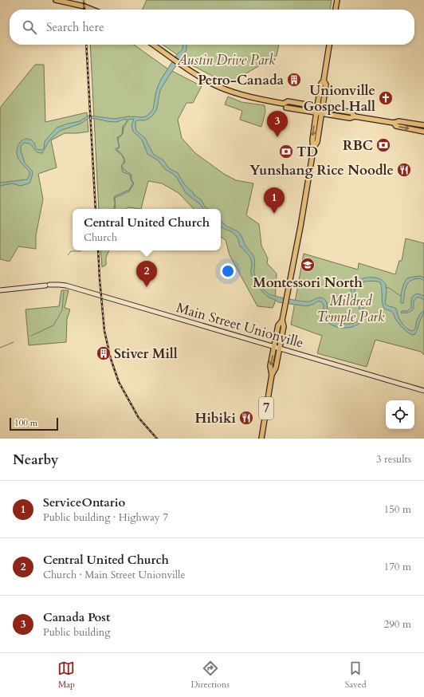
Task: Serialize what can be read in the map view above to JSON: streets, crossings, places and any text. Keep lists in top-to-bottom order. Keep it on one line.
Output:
{"streets":{"main road":["Main Street Unionville","7"]},"crossings":[["Main Street Unionville","7"]],"parks":["Austin Drive Park","Mildred Temple Park"],"places":{"building":["Petro-Canada","Stiver Mill"],"church":["Unionville Gospel Hall"],"bank":["RBC","TD"],"restaurant":["Yunshang Rice Noodle","Hibiki"],"school or university":["Montessori North"]},"scale_bar":"100 m","page":{"search":"Search here","pins":["3","1","2"],"popup":["Central United Church","Church"],"scale":"100 m","heading":["Nearby","3 results"],"list":[{"mark":"1","name":"ServiceOntario","note":"Public building · Highway 7","value":"150 m"},{"mark":"2","name":"Central United Church","note":"Church · Main Street Unionville","value":"170 m"},{"mark":"3","name":"Canada Post","note":"Public building","value":"290 m"}],"nav":["Map","Directions","Saved"]}}
